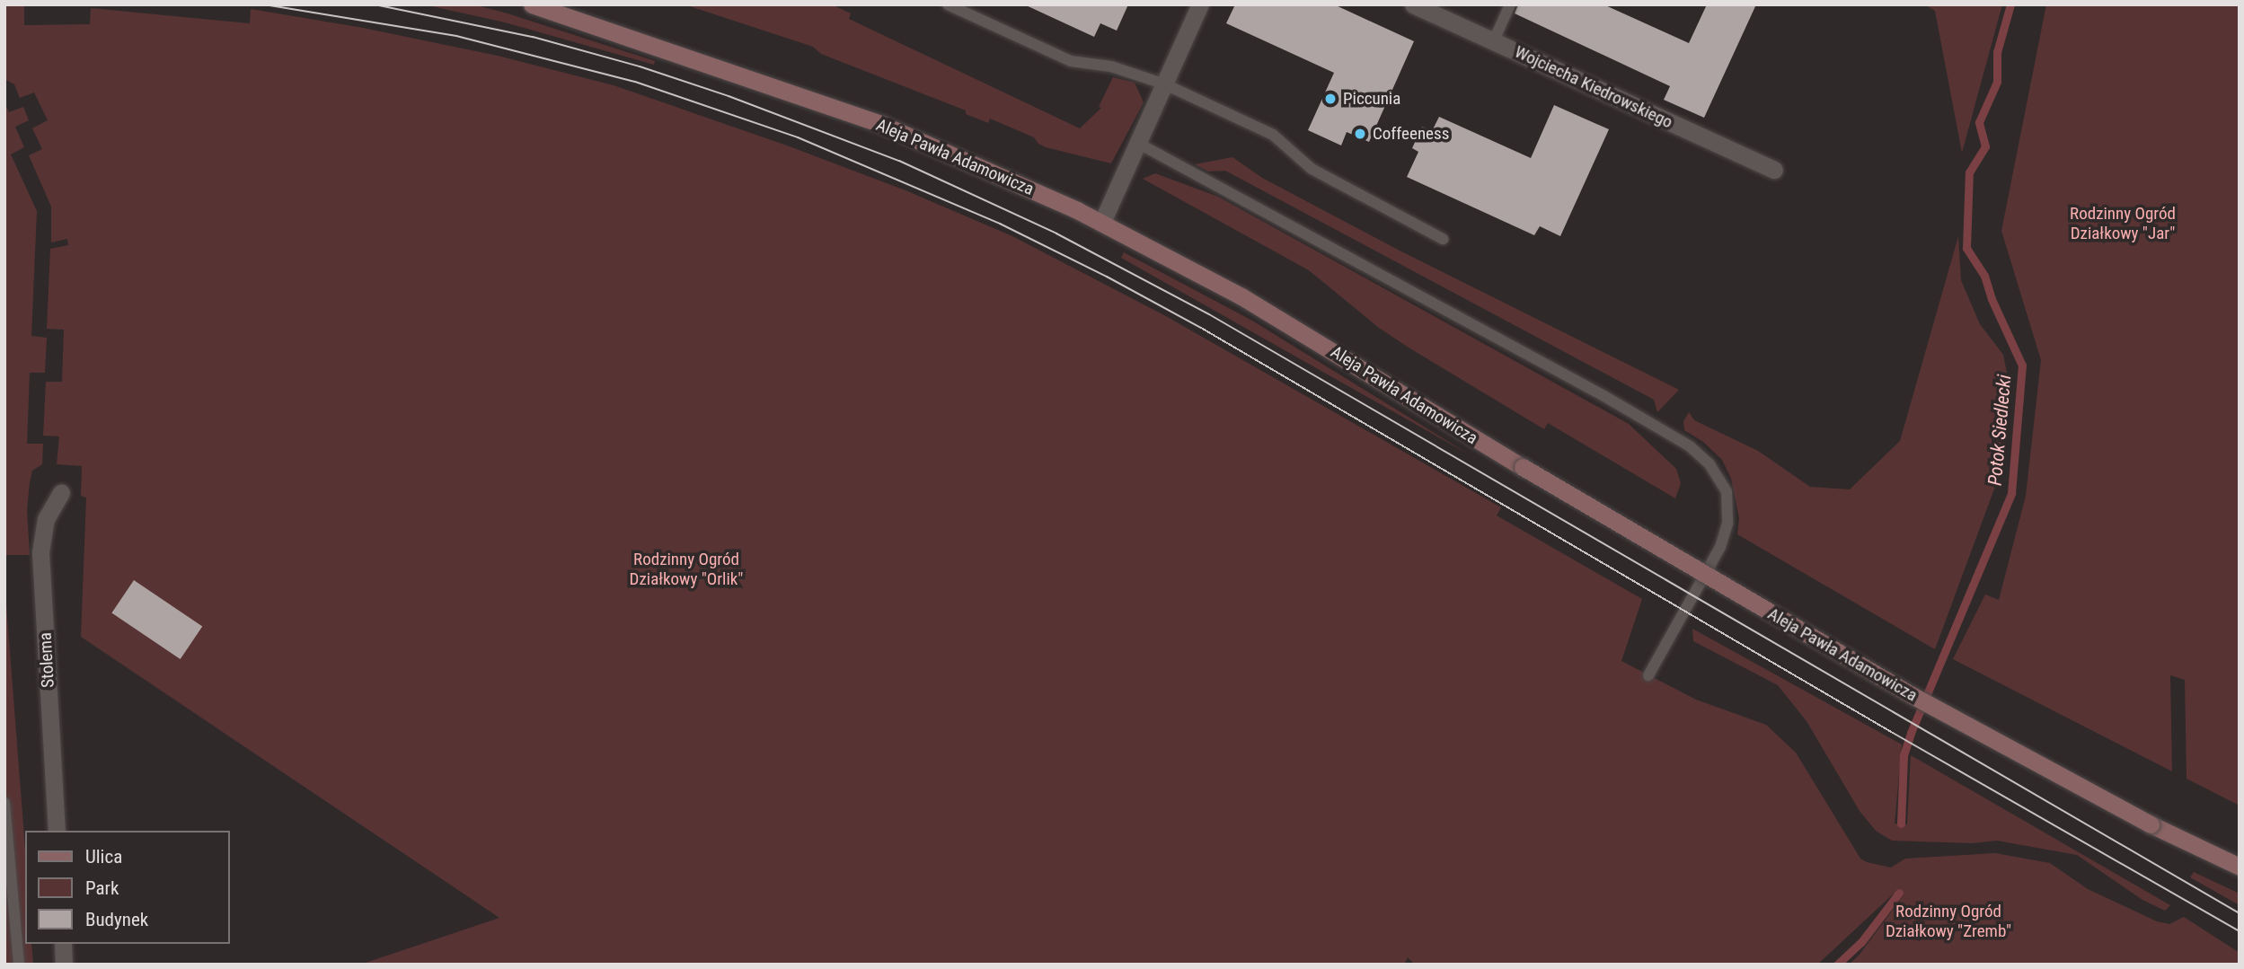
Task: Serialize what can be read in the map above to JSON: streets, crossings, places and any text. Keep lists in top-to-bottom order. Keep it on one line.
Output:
{"streets":{"main road":["Aleja Pawła Adamowicza"],"street":["Wojciecha Kiedrowskiego","Stolema"]},"water":["Potok Siedlecki"],"parks":["Rodzinny Ogród Działkowy \"Jar\"","Rodzinny Ogród Działkowy \"Orlik\"","Rodzinny Ogród Działkowy \"Zremb\""],"places":["Piccunia","Coffeeness"],"legend":["Ulica","Park","Budynek"]}
